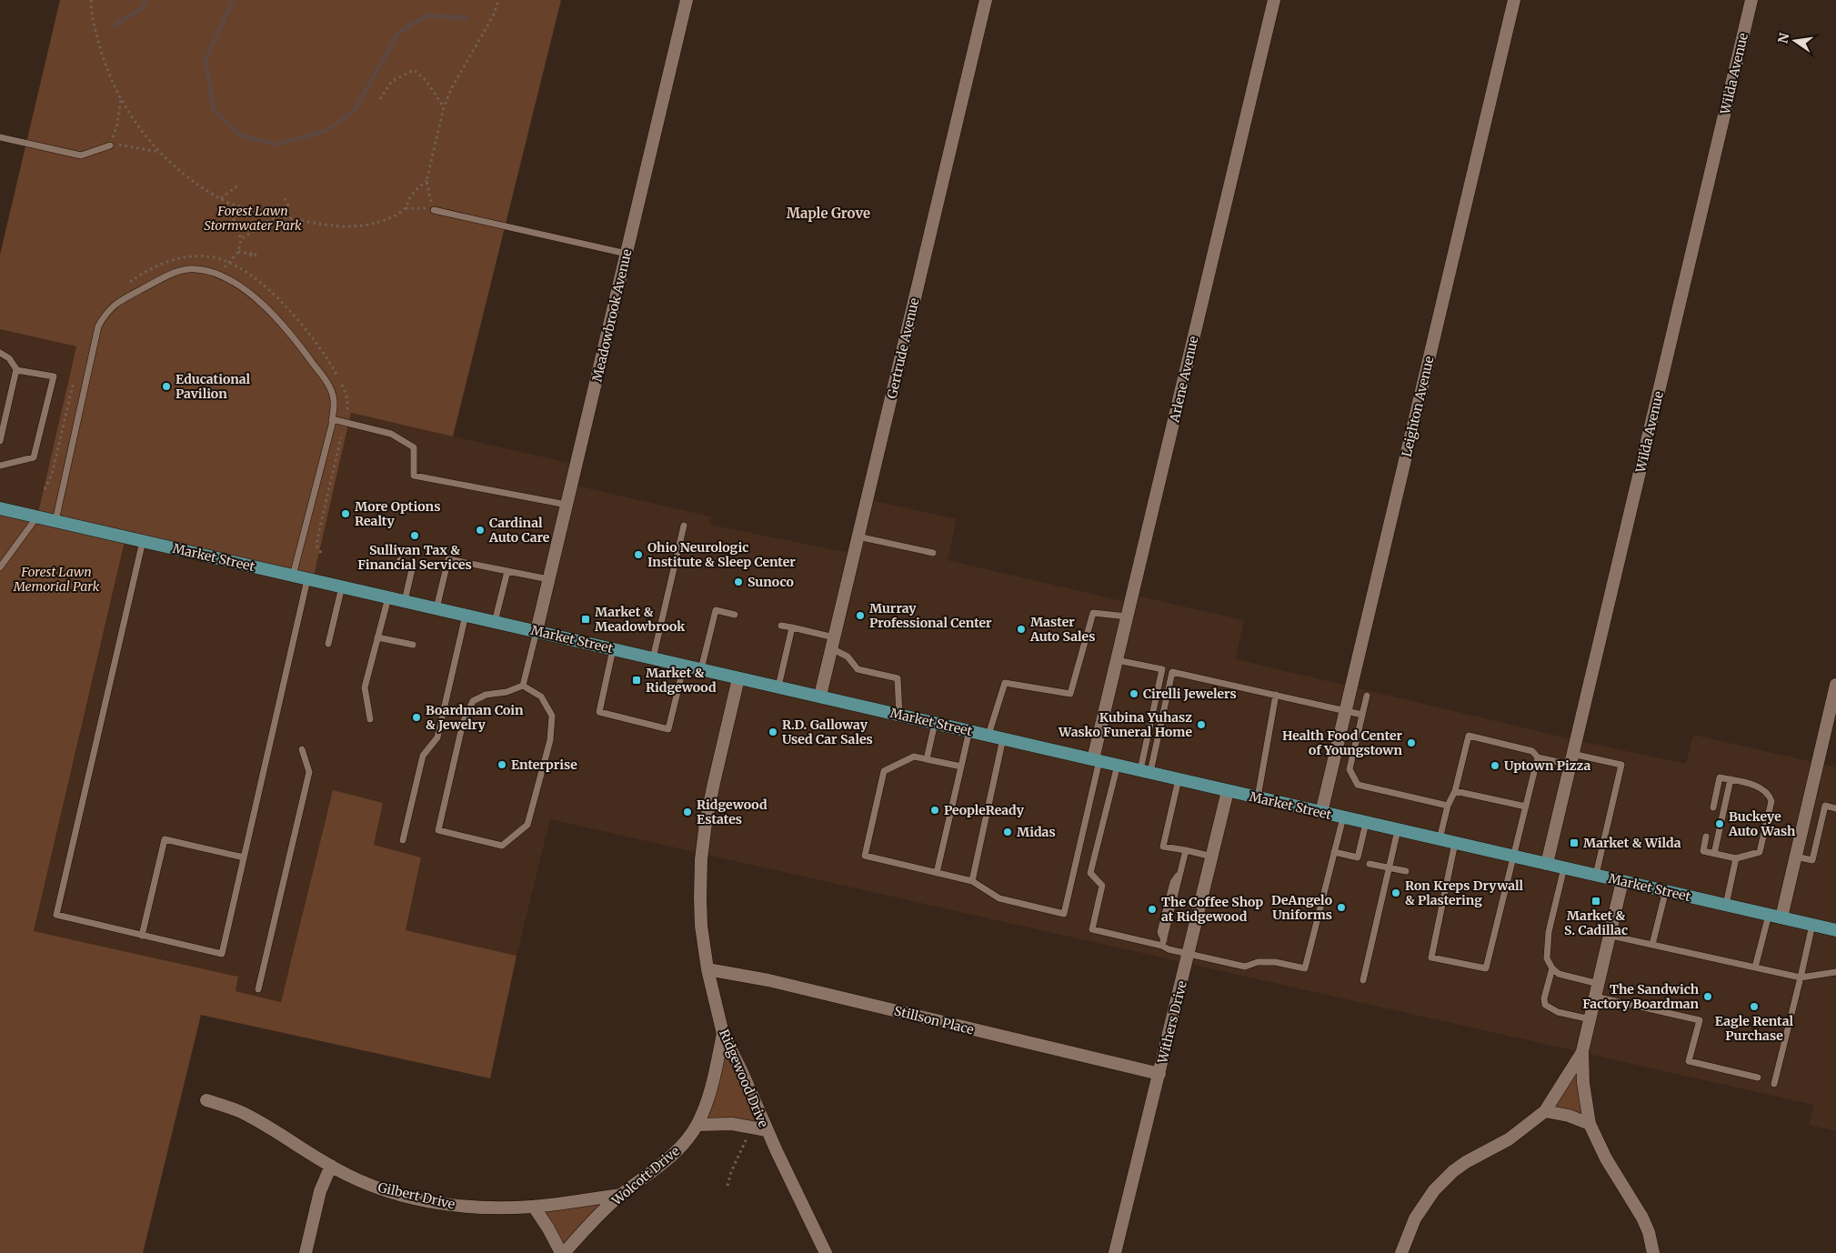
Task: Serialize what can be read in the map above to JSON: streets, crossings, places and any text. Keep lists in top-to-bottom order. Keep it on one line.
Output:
{"streets":{"main road":["Market Street"],"street":["Wilda Avenue","Meadowbrook Avenue","Gertrude Avenue","Arlene Avenue","Leighton Avenue","Stillson Place","Withers Drive","Ridgewood Drive","Wolcott Drive","Gilbert Drive"]},"crossings":[["Wilda Avenue","Market Street"],["Meadowbrook Avenue","Market Street"],["Gertrude Avenue","Market Street"],["Arlene Avenue","Market Street"],["Leighton Avenue","Market Street"],["Market Street","Withers Drive"],["Market Street","Ridgewood Drive"],["Stillson Place","Withers Drive"],["Stillson Place","Ridgewood Drive"],["Ridgewood Drive","Wolcott Drive"],["Wolcott Drive","Gilbert Drive"]],"districts":["Maple Grove"],"parks":["Forest Lawn Stormwater Park","Forest Lawn Memorial Park"],"places":{"other":["Educational Pavilion","More Options Realty","Cardinal Auto Care","Sullivan Tax & Financial Services","Ohio Neurologic Institute & Sleep Center","Sunoco","Murray Professional Center","Master Auto Sales","Cirelli Jewelers","Boardman Coin & Jewelry","Kubina Yuhasz Wasko Funeral Home","R.D. Galloway Used Car Sales","Health Food Center of Youngstown","Enterprise","Uptown Pizza","PeopleReady","Ridgewood Estates","Buckeye Auto Wash","Midas","Ron Kreps Drywall & Plastering","DeAngelo Uniforms","The Coffee Shop at Ridgewood","The Sandwich Factory Boardman","Eagle Rental Purchase"],"transit":["Market & Meadowbrook","Market & Ridgewood","Market & Wilda","Market & S. Cadillac"]},"north":"left"}
